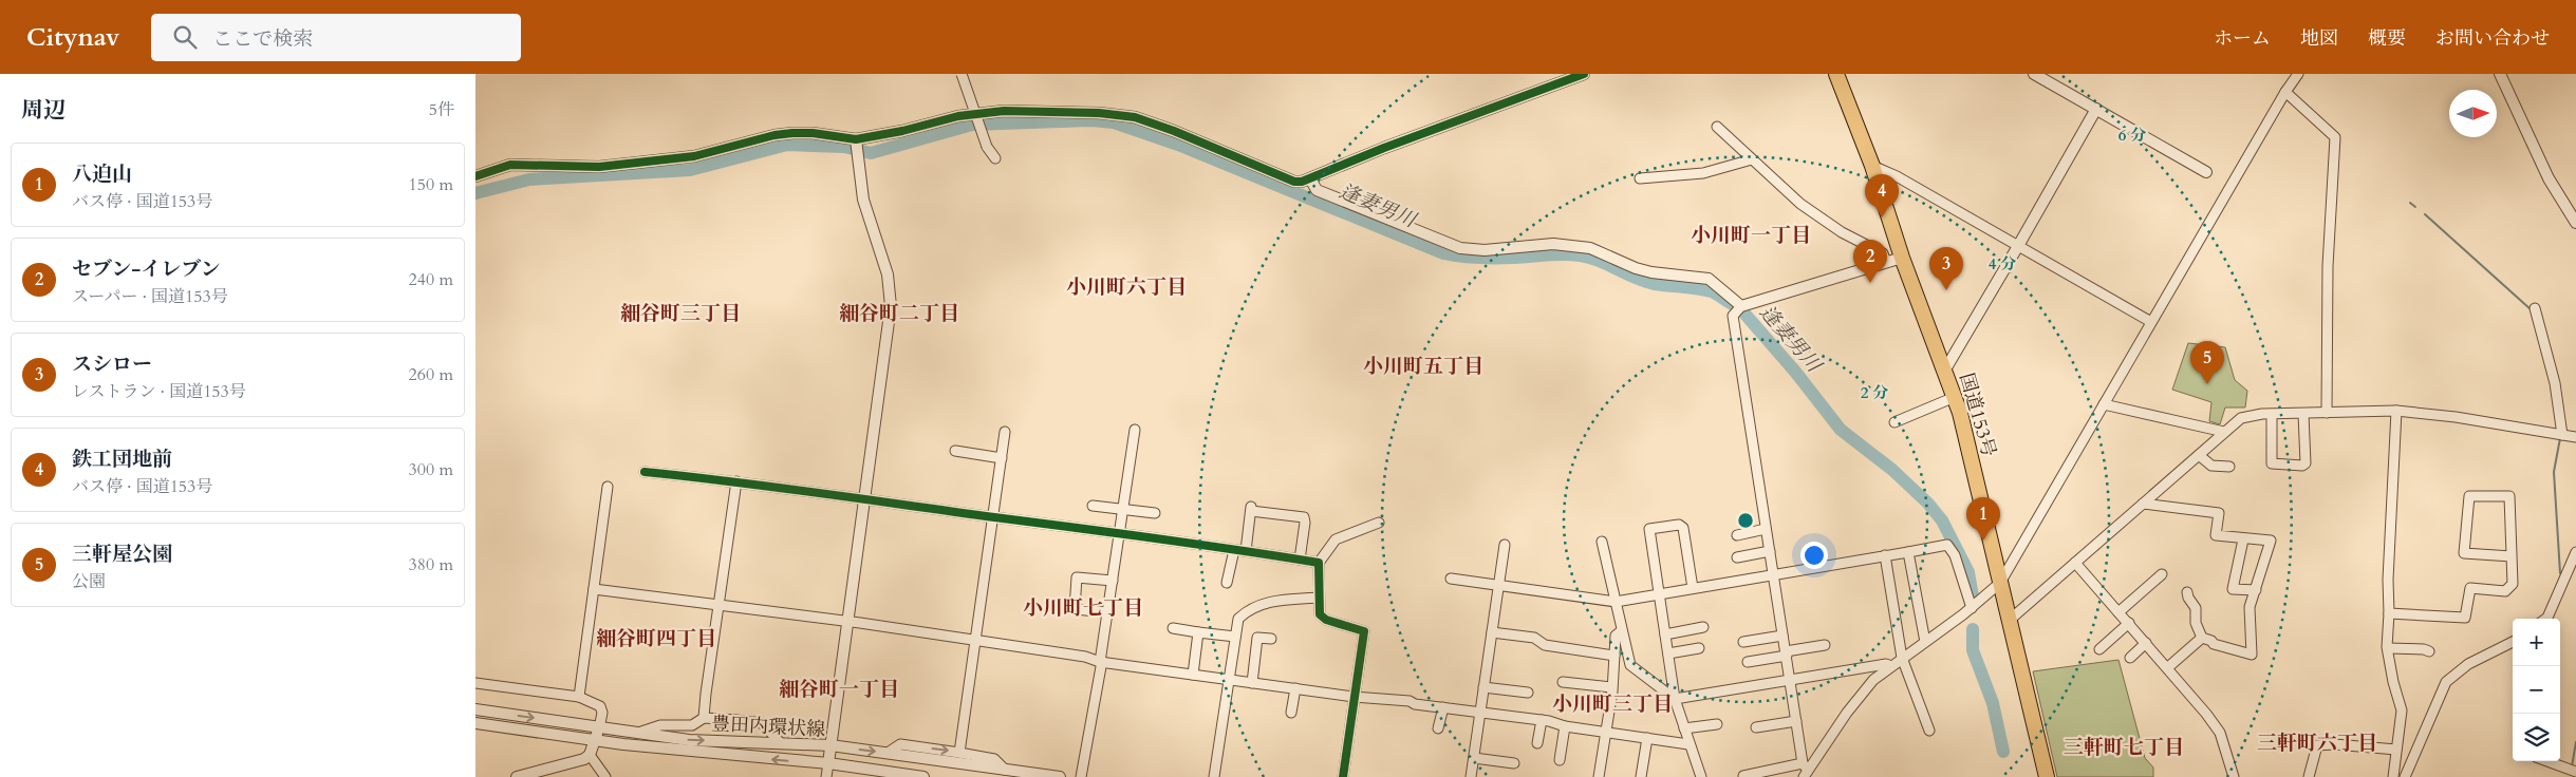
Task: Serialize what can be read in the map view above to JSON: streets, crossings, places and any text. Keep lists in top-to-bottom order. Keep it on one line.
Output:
{"streets":{"highway":["国道153号"],"street":["豊田内環状線"]},"districts":["小川町一丁目","小川町六丁目","細谷町三丁目","細谷町二丁目","小川町五丁目","小川町七丁目","細谷町四丁目","細谷町一丁目","小川町三丁目","三軒町六丁目","三軒町七丁目"],"water":["逢妻男川"],"north":"right","page":{"header":"Citynav","search":"ここで検索","nav":["ホーム","地図","概要","お問い合わせ"],"heading":["周辺","5件"],"list":[{"mark":"1","name":"八迫山","note":"バス停 · 国道153号","value":"150 m"},{"mark":"2","name":"セブン-イレブン","note":"スーパー · 国道153号","value":"240 m"},{"mark":"3","name":"スシロー","note":"レストラン · 国道153号","value":"260 m"},{"mark":"4","name":"鉄工団地前","note":"バス停 · 国道153号","value":"300 m"},{"mark":"5","name":"三軒屋公園","note":"公園","value":"380 m"}],"pins":["4","2","3","5","1"],"map_buttons":["+","−"]},"rings":["6 分","4 分","2 分"]}
